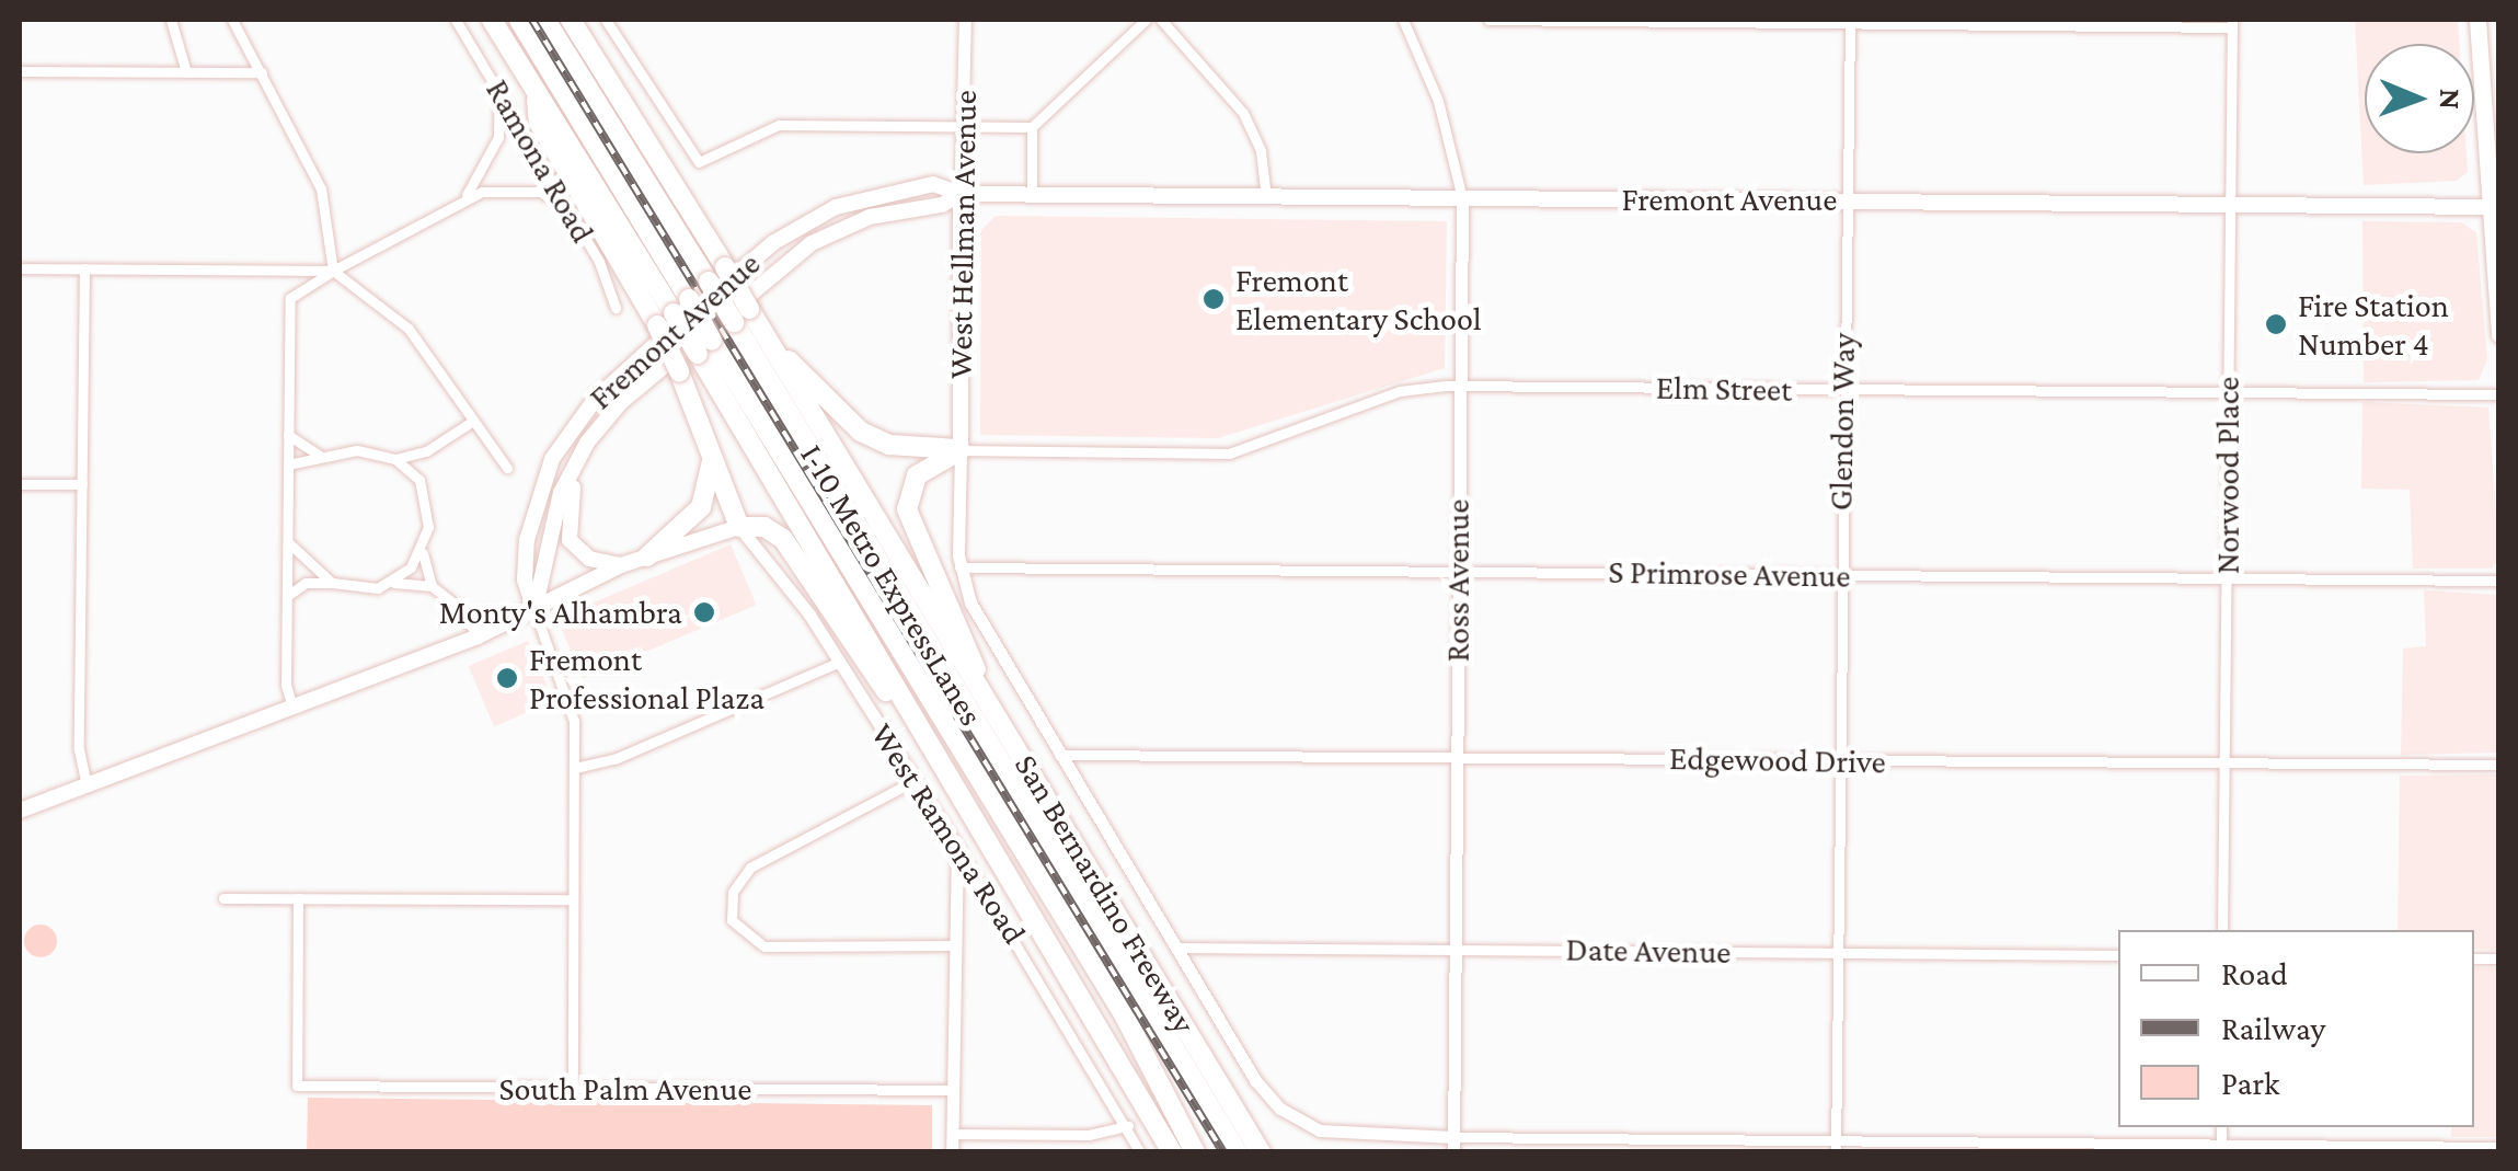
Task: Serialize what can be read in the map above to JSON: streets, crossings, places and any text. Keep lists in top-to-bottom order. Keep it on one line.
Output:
{"streets":{"highway":["I-10 Metro ExpressLanes","San Bernardino Freeway"],"main road":["Fremont Avenue","West Hellman Avenue"],"street":["Ramona Road","Elm Street","Glendon Way","Norwood Place","S Primrose Avenue","Ross Avenue","Edgewood Drive","West Ramona Road","Date Avenue","South Palm Avenue"]},"crossings":[["Fremont Avenue","West Hellman Avenue"],["Fremont Avenue","Glendon Way"],["Fremont Avenue","Norwood Place"],["Fremont Avenue","Ross Avenue"],["West Hellman Avenue","Elm Street"],["Elm Street","Glendon Way"],["Elm Street","Norwood Place"],["Elm Street","Ross Avenue"],["Glendon Way","S Primrose Avenue"],["Glendon Way","Edgewood Drive"],["Glendon Way","Date Avenue"],["Norwood Place","S Primrose Avenue"],["Norwood Place","Edgewood Drive"],["S Primrose Avenue","Ross Avenue"],["Ross Avenue","Edgewood Drive"],["Ross Avenue","Date Avenue"],["I-10 Metro ExpressLanes","San Bernardino Freeway"]],"places":["Fremont Elementary School","Fire Station Number 4","Monty's Alhambra","Fremont Professional Plaza"],"legend":["Road","Railway","Park"],"north":"right"}
